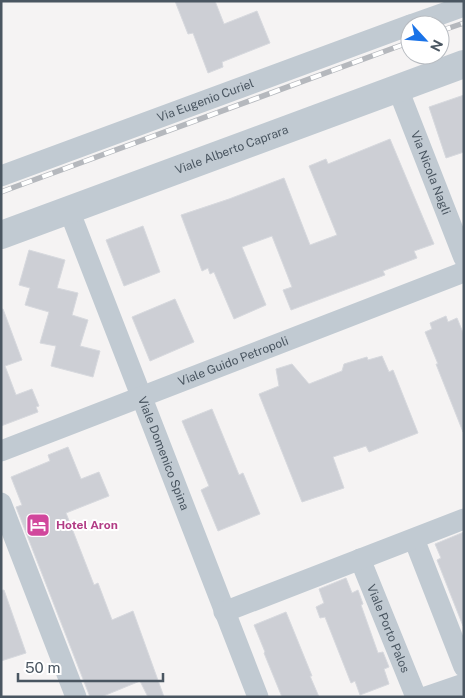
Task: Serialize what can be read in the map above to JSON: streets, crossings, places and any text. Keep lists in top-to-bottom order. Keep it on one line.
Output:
{"streets":{"street":["Via Eugenio Curiel","Viale Alberto Caprara","Via Nicola Nagli","Viale Guido Petropoli","Viale Domenico Spina","Viale Porto Palos"]},"crossings":[["Viale Alberto Caprara","Via Nicola Nagli"],["Viale Alberto Caprara","Viale Domenico Spina"],["Viale Guido Petropoli","Viale Domenico Spina"]],"places":{"hotel":["Hotel Aron"]},"scale_bar":"50 m","north":"bottom right"}
